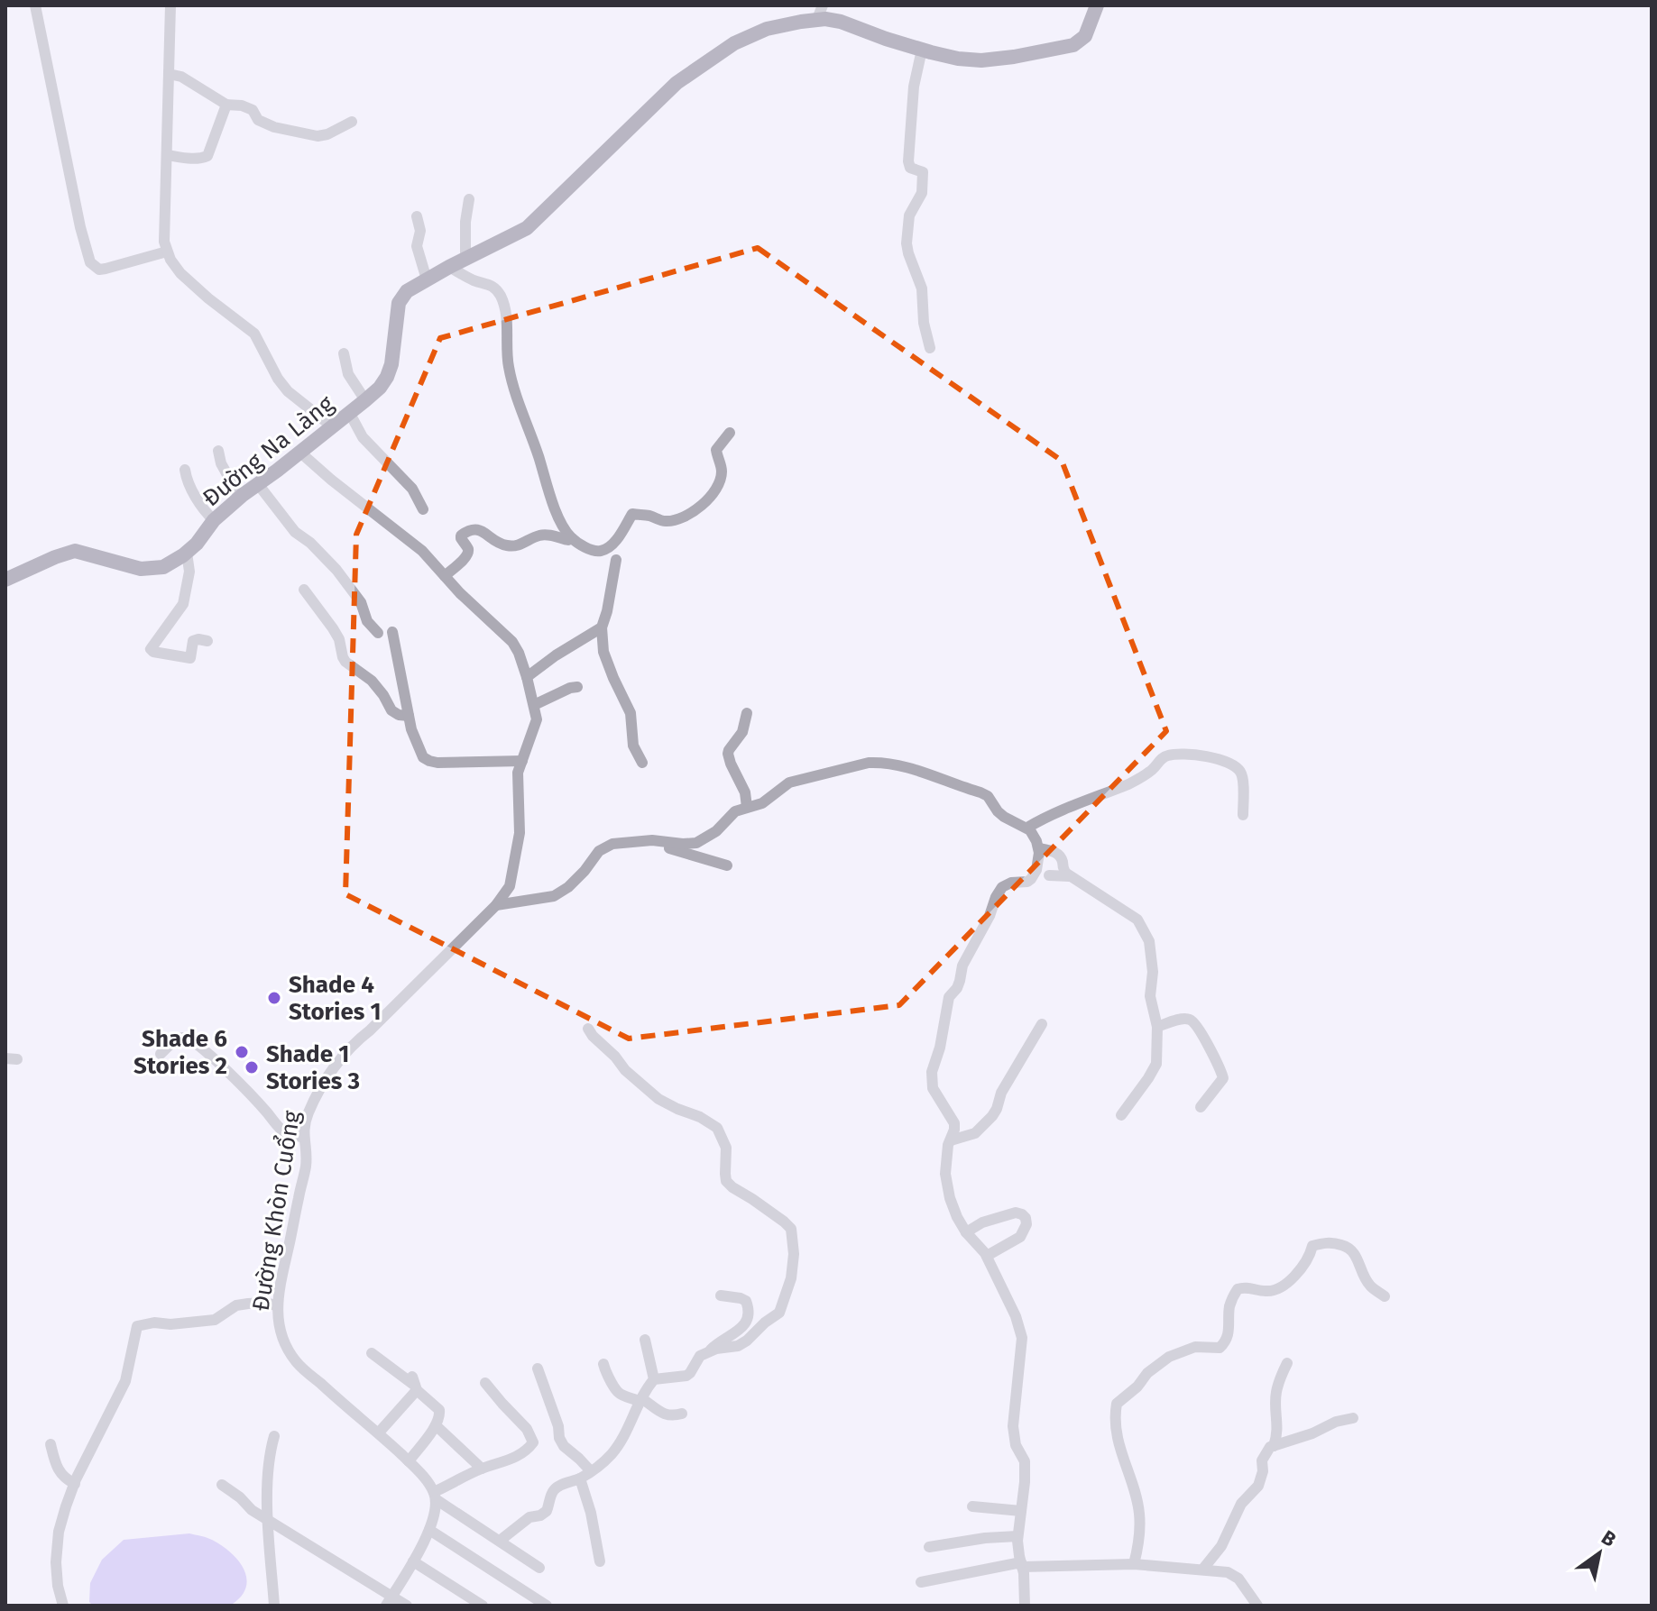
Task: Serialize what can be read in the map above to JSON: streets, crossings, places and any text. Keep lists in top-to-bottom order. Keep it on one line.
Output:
{"streets":{"main road":["Đường Na Làng"],"street":["Đường Khòn Cuổng"]},"crossings":[["Đường Na Làng","Đường Khòn Cuổng"]],"places":["Shade 4 Stories 1","Shade 6 Stories 2","Shade 1 Stories 3"],"north":"top right"}
